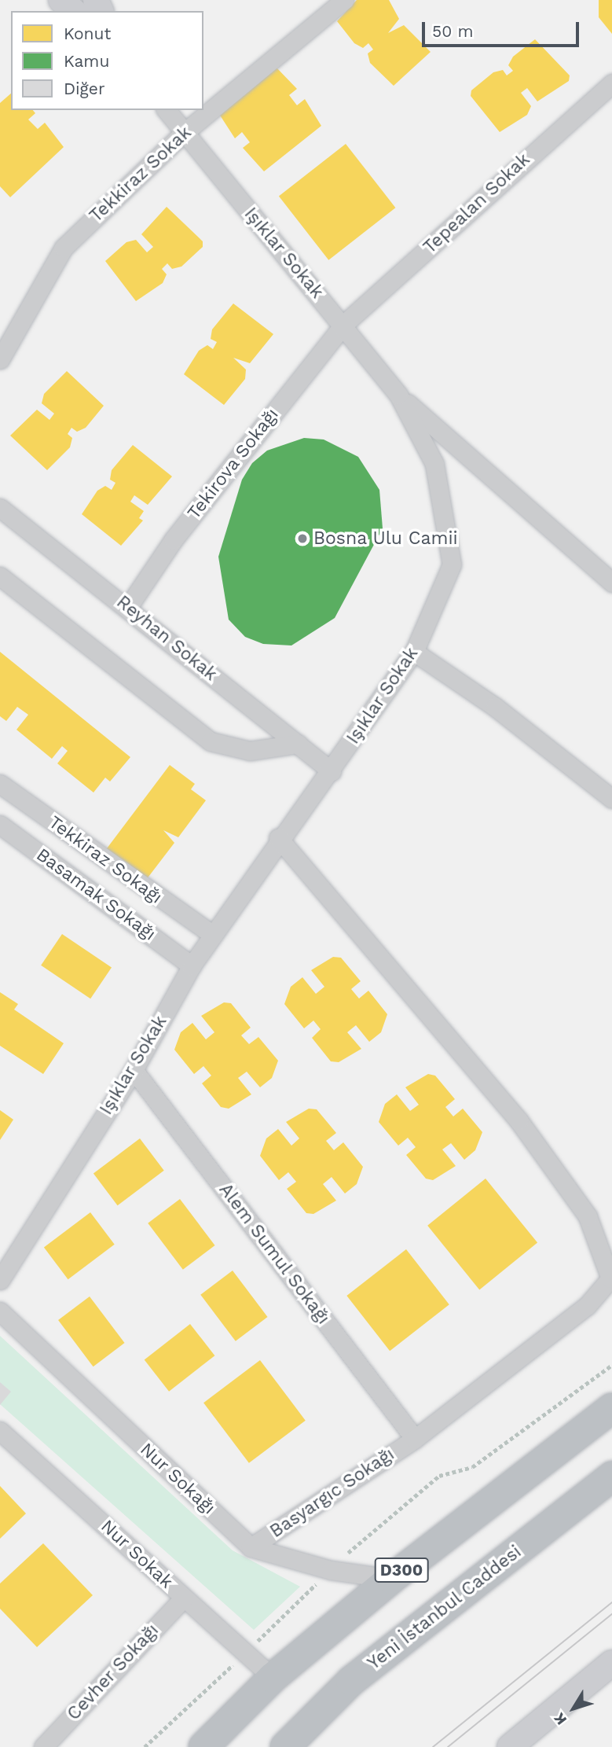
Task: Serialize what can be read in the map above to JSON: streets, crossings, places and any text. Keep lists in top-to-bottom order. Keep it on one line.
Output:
{"streets":{"highway":["D300","Yeni İstanbul Caddesi"],"street":["Tekkiraz Sokak","Tepealan Sokak","Işıklar Sokak","Tekirova Sokağı","Reyhan Sokak","Tekkiraz Sokağı","Basamak Sokağı","Alem Sumul Sokağı","Nur Sokağı","Basyargıc Sokağı","Nur Sokak","Cevher Sokağı"]},"crossings":[["Tekkiraz Sokak","Işıklar Sokak"],["Tepealan Sokak","Işıklar Sokak"],["Tepealan Sokak","Tekirova Sokağı"],["Işıklar Sokak","Tekirova Sokağı"],["Işıklar Sokak","Reyhan Sokak"],["Işıklar Sokak","Tekkiraz Sokağı"],["Işıklar Sokak","Basamak Sokağı"],["Işıklar Sokak","Alem Sumul Sokağı"],["Işıklar Sokak","Basyargıc Sokağı"],["Tekirova Sokağı","Reyhan Sokak"],["Alem Sumul Sokağı","Basyargıc Sokağı"],["Nur Sokağı","Basyargıc Sokağı"],["Nur Sokağı","D300"],["Nur Sokak","D300"],["Nur Sokak","Cevher Sokağı"]],"places":["Bosna Ulu Camii"],"legend":["Konut","Kamu","Diğer"],"scale_bar":"50 m","north":"bottom left"}
